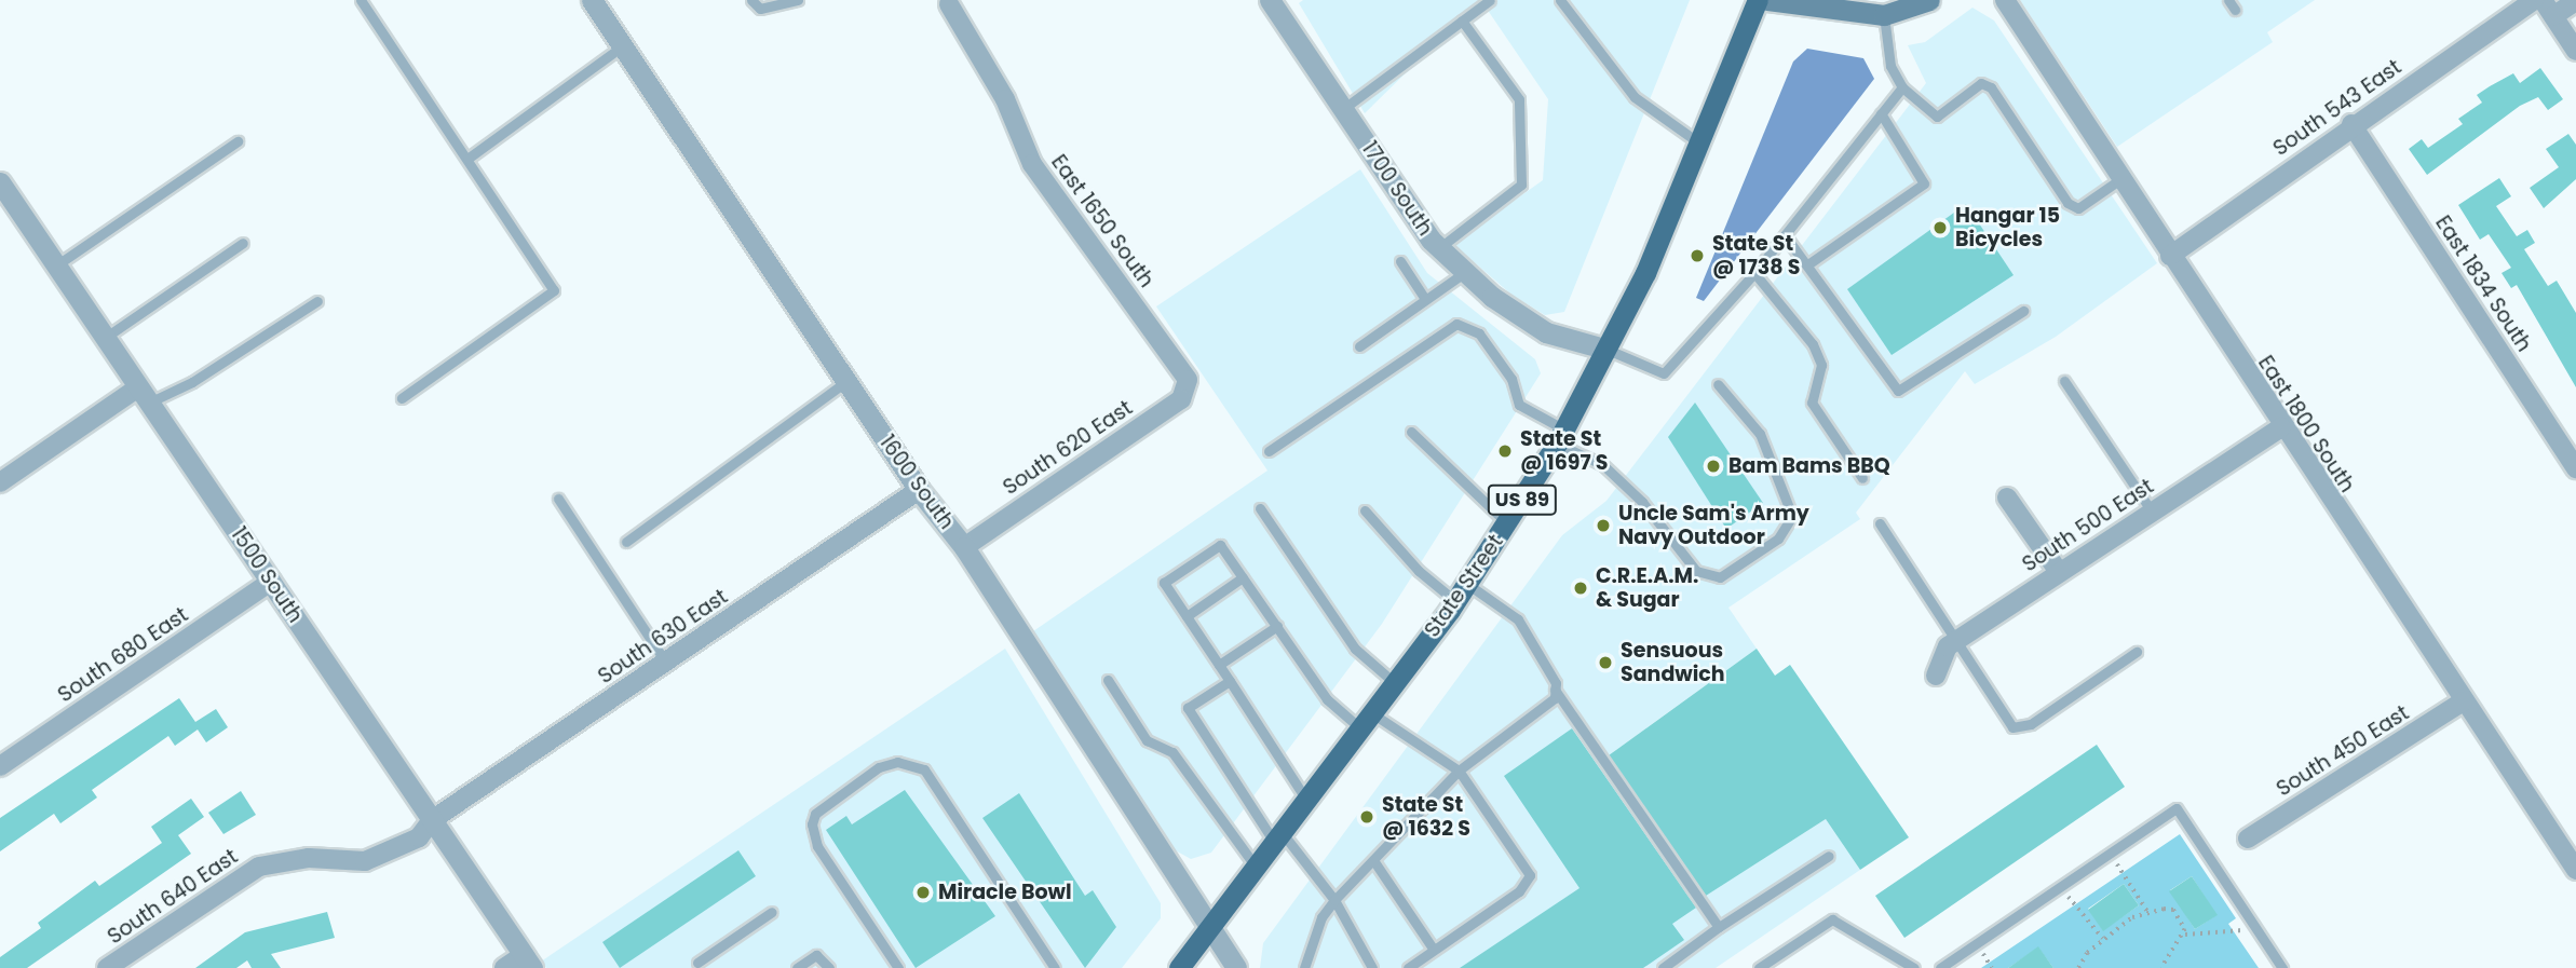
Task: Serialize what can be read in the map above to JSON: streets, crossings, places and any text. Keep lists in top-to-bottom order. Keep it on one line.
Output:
{"streets":{"main road":["US 89","State Street"],"street":["South 543 East","1700 South","East 1650 South","East 1834 South","East 1800 South","South 620 East","1600 South","South 500 East","1500 South","South 630 East","South 680 East","South 450 East","South 640 East"]},"crossings":[["South 543 East","East 1834 South"],["South 543 East","East 1800 South"],["1700 South","State Street"],["East 1650 South","South 620 East"],["East 1800 South","South 500 East"],["East 1800 South","South 450 East"],["South 620 East","1600 South"],["1600 South","State Street"],["1600 South","South 630 East"],["1500 South","South 630 East"],["1500 South","South 680 East"],["1500 South","South 640 East"],["South 630 East","South 640 East"]],"places":["Hangar 15 Bicycles","State St @ 1738 S","State St @ 1697 S","Bam Bams BBQ","Uncle Sam's Army Navy Outdoor","C.R.E.A.M. & Sugar","Sensuous Sandwich","State St @ 1632 S","Miracle Bowl"]}
